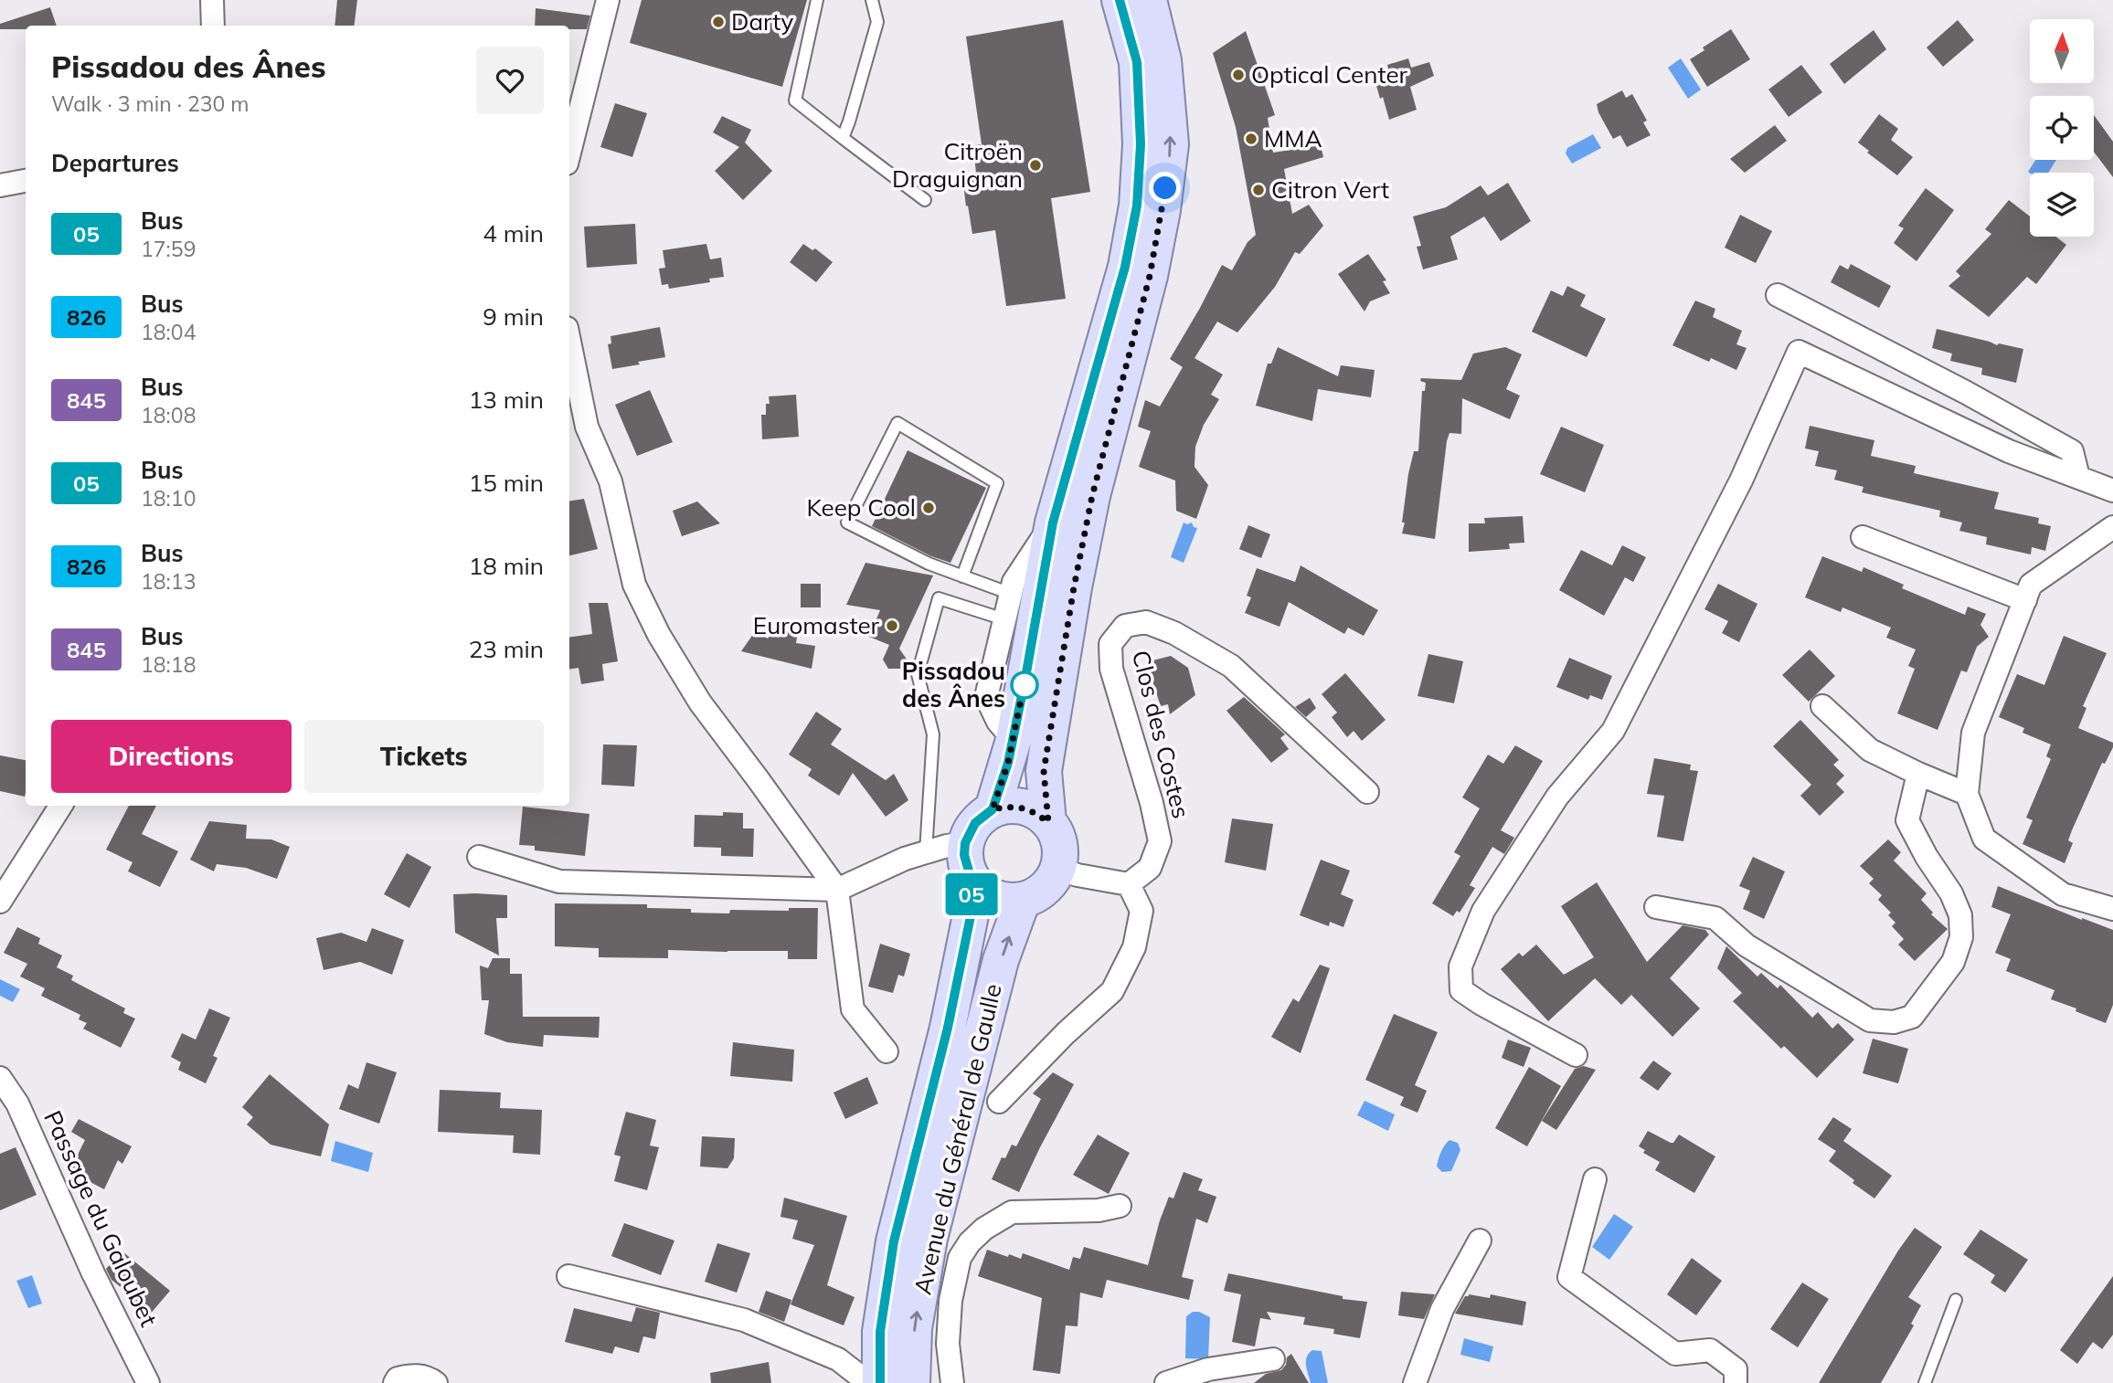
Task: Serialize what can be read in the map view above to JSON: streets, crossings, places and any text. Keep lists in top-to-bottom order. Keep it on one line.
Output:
{"streets":{"main road":["Avenue du Général de Gaulle"],"street":["Clos des Costes","Passage du Galoubet"]},"places":["Darty","Optical Center","MMA","Citroën Draguignan","Citron Vert","Keep Cool","Euromaster","Pissadou des Ânes"],"lines":["bus line 05"],"north":"top","page":{"on_map":"05","heading":[["Pissadou des Ânes","Walk · 3 min · 230 m"],"Departures"],"list":[{"mark":"05","name":"Bus","note":"17:59","value":"4 min"},{"mark":"826","name":"Bus","note":"18:04","value":"9 min"},{"mark":"845","name":"Bus","note":"18:08","value":"13 min"},{"mark":"05","name":"Bus","note":"18:10","value":"15 min"},{"mark":"826","name":"Bus","note":"18:13","value":"18 min"},{"mark":"845","name":"Bus","note":"18:18","value":"23 min"}],"buttons":["Directions","Tickets"]}}
